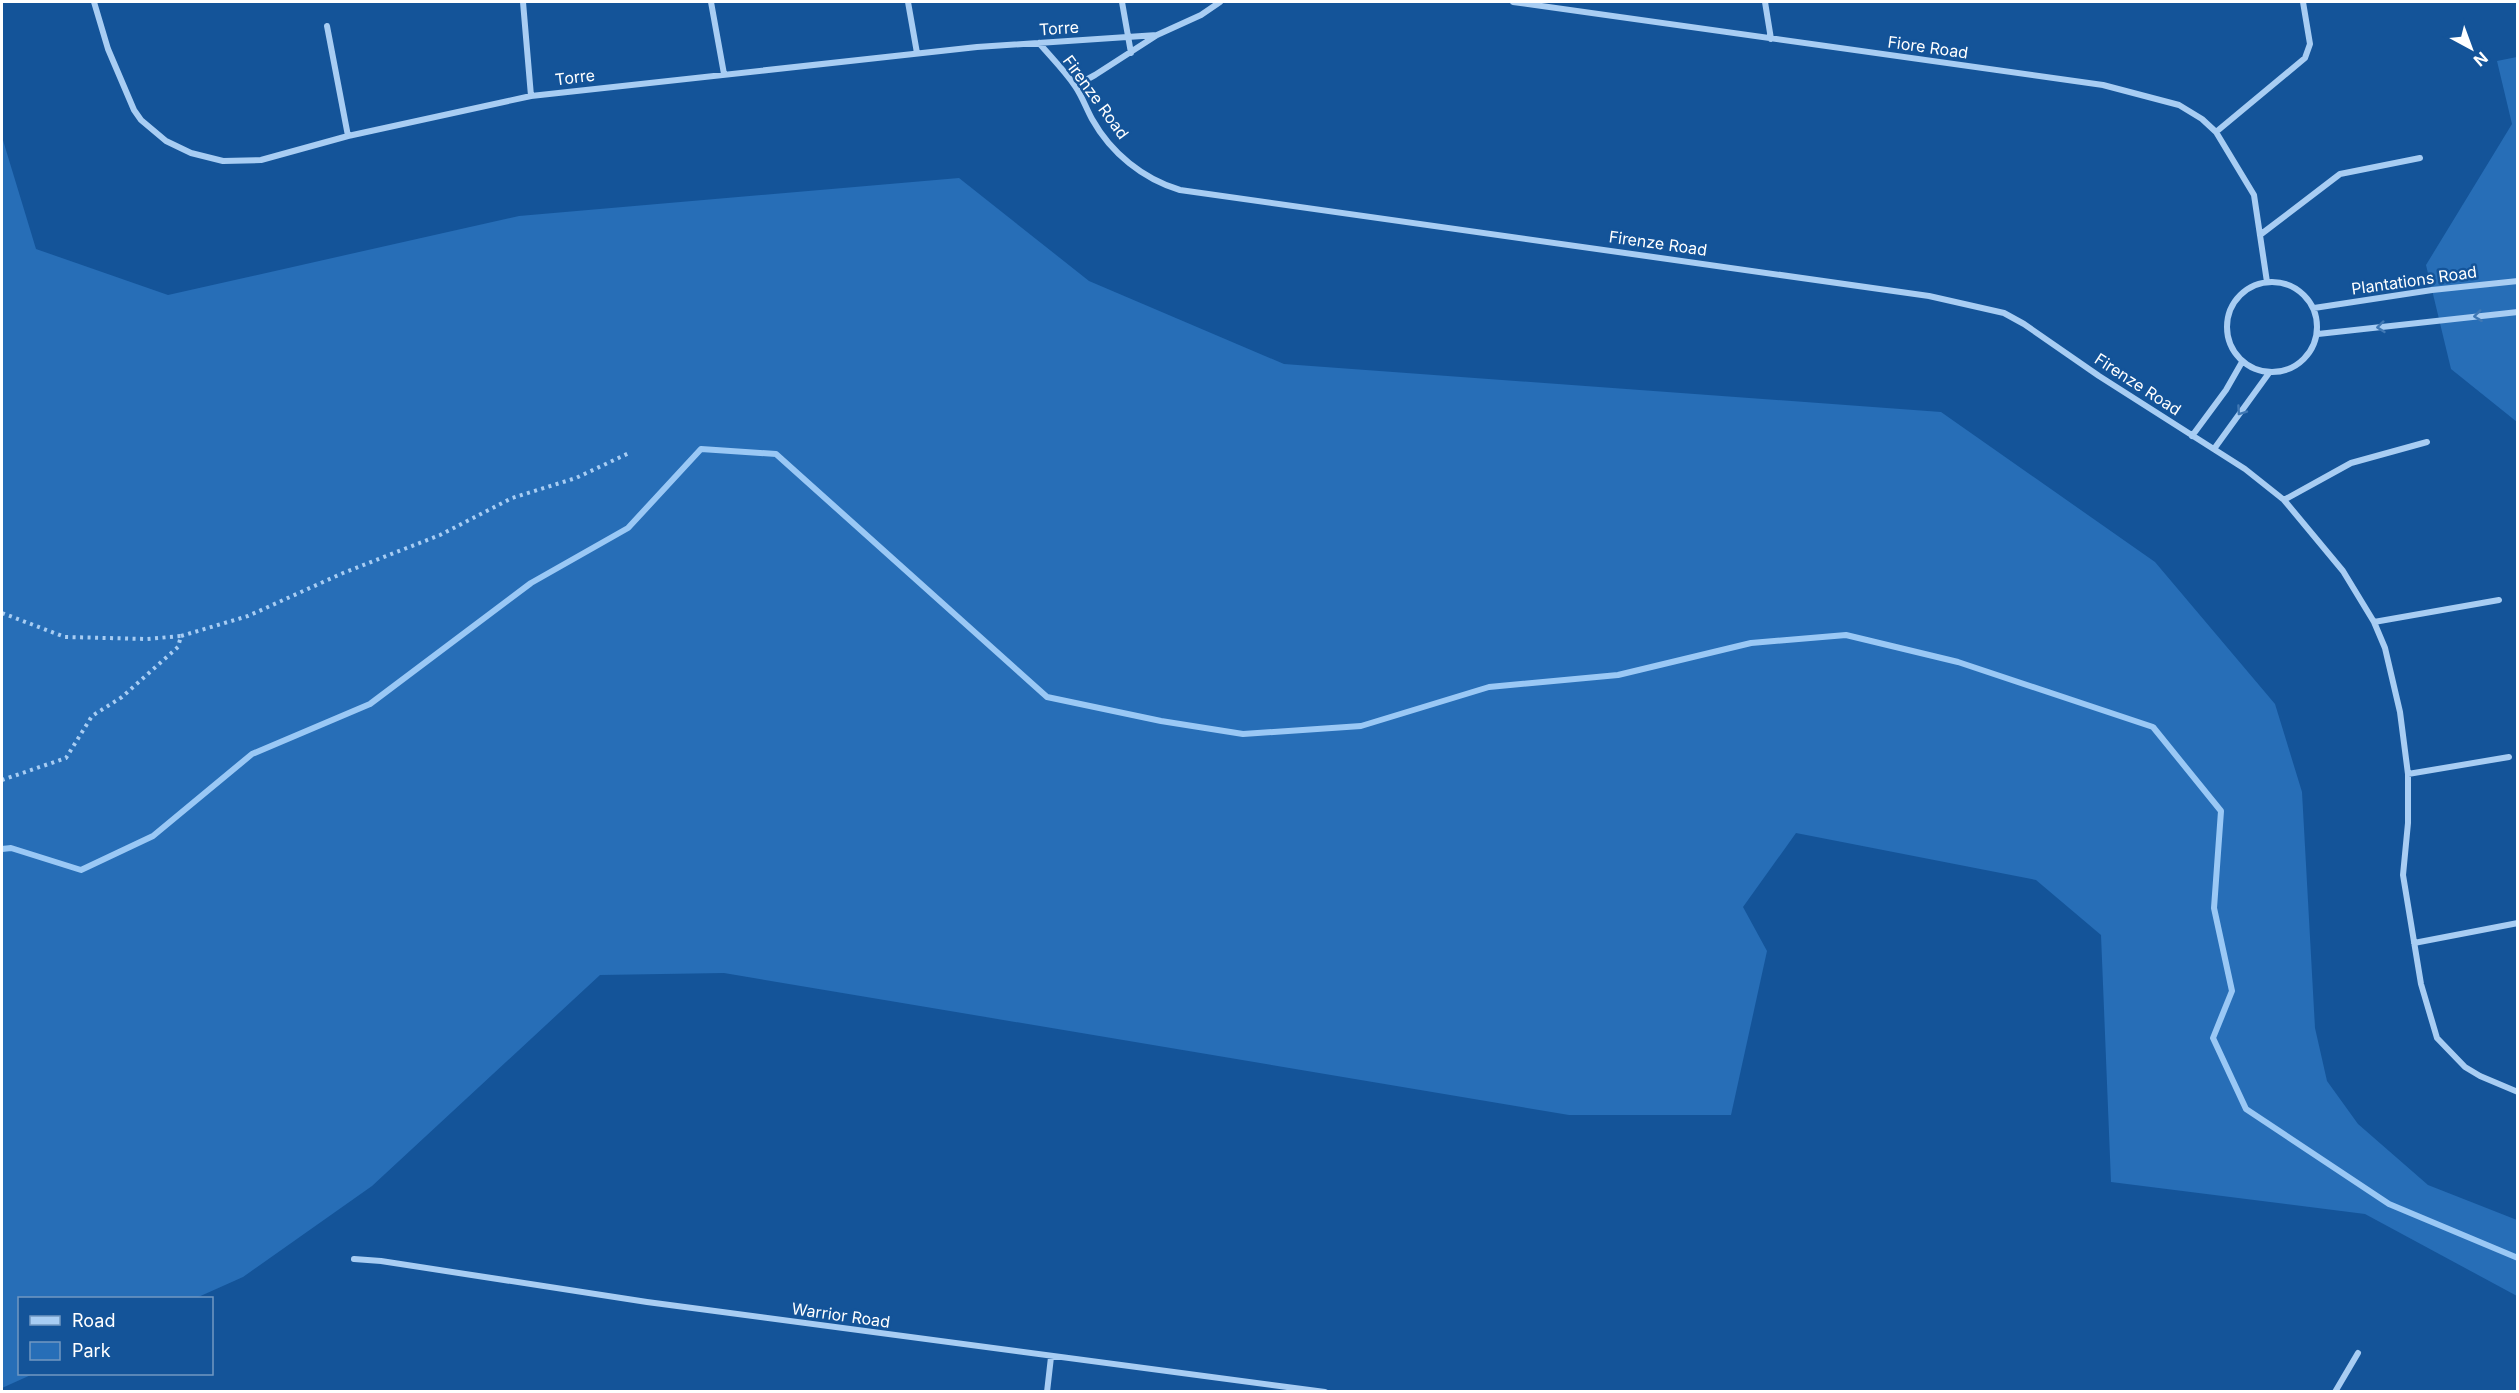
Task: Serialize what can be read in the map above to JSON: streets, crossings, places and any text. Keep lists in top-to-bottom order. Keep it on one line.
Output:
{"streets":{"street":["Torre","Fiore Road","Firenze Road","Plantations Road","Warrior Road"]},"crossings":[["Torre","Firenze Road"],["Fiore Road","Plantations Road"]],"legend":["Road","Park"],"north":"bottom right"}
